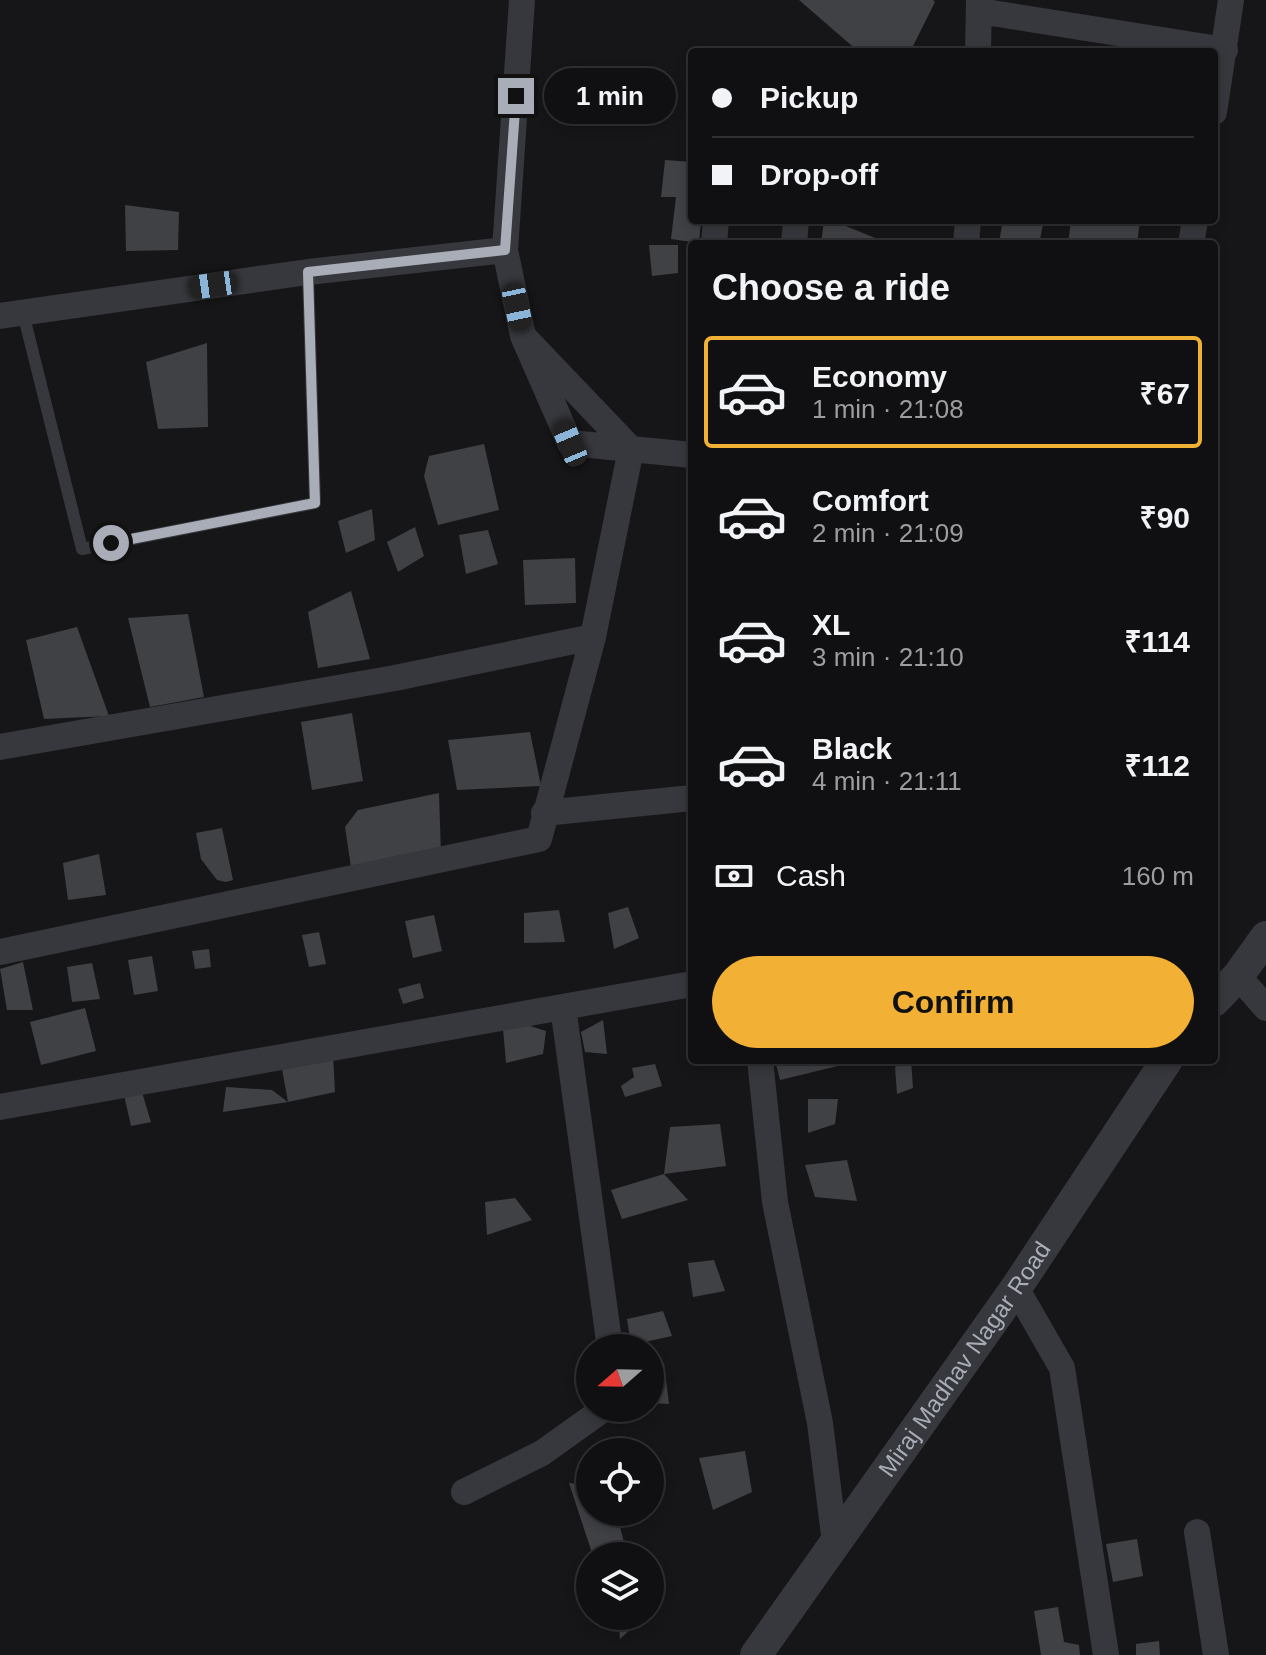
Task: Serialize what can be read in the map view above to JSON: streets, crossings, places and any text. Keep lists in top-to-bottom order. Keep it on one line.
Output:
{"streets":{"street":["Miraj Madhav Nagar Road"]},"north":"left","page":{"banner":["Pickup","Drop-off"],"bubble":"1 min","heading":"Choose a ride","list":[{"name":"Economy","note":"1 min · 21:08","value":"₹67"},{"name":"Comfort","note":"2 min · 21:09","value":"₹90"},{"name":"XL","note":"3 min · 21:10","value":"₹114"},{"name":"Black","note":"4 min · 21:11","value":"₹112"}],"pay":["Cash","160 m"],"buttons":"Confirm"}}
